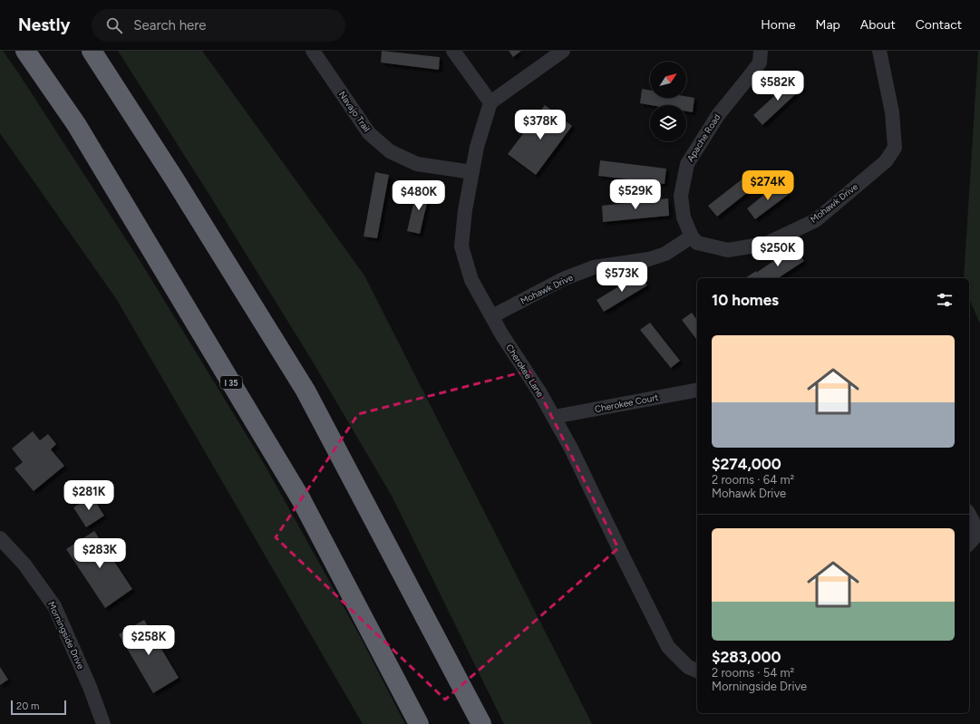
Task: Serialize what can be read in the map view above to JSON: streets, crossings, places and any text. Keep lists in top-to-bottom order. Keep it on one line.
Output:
{"streets":{"highway":["I 35"],"street":["Navajo Trail","Apache Road","Mohawk Drive","Cherokee Lane","Cherokee Court","Morningside Drive"]},"crossings":[["Navajo Trail","Cherokee Lane"],["Apache Road","Mohawk Drive"],["Mohawk Drive","Cherokee Lane"],["Cherokee Lane","Cherokee Court"]],"scale_bar":"20 m","north":"top right","page":{"header":"Nestly","search":"Search here","nav":["Home","Map","About","Contact"],"price":["$582K","$378K","$274K","$529K","$480K","$250K","$573K","$281K","$283K","$258K"],"heading":"10 homes","list":[{"name":"$274,000","note":"2 rooms · 64 m² · Mohawk Drive"},{"name":"$283,000","note":"2 rooms · 54 m² · Morningside Drive"}],"scale":"20 m"}}
